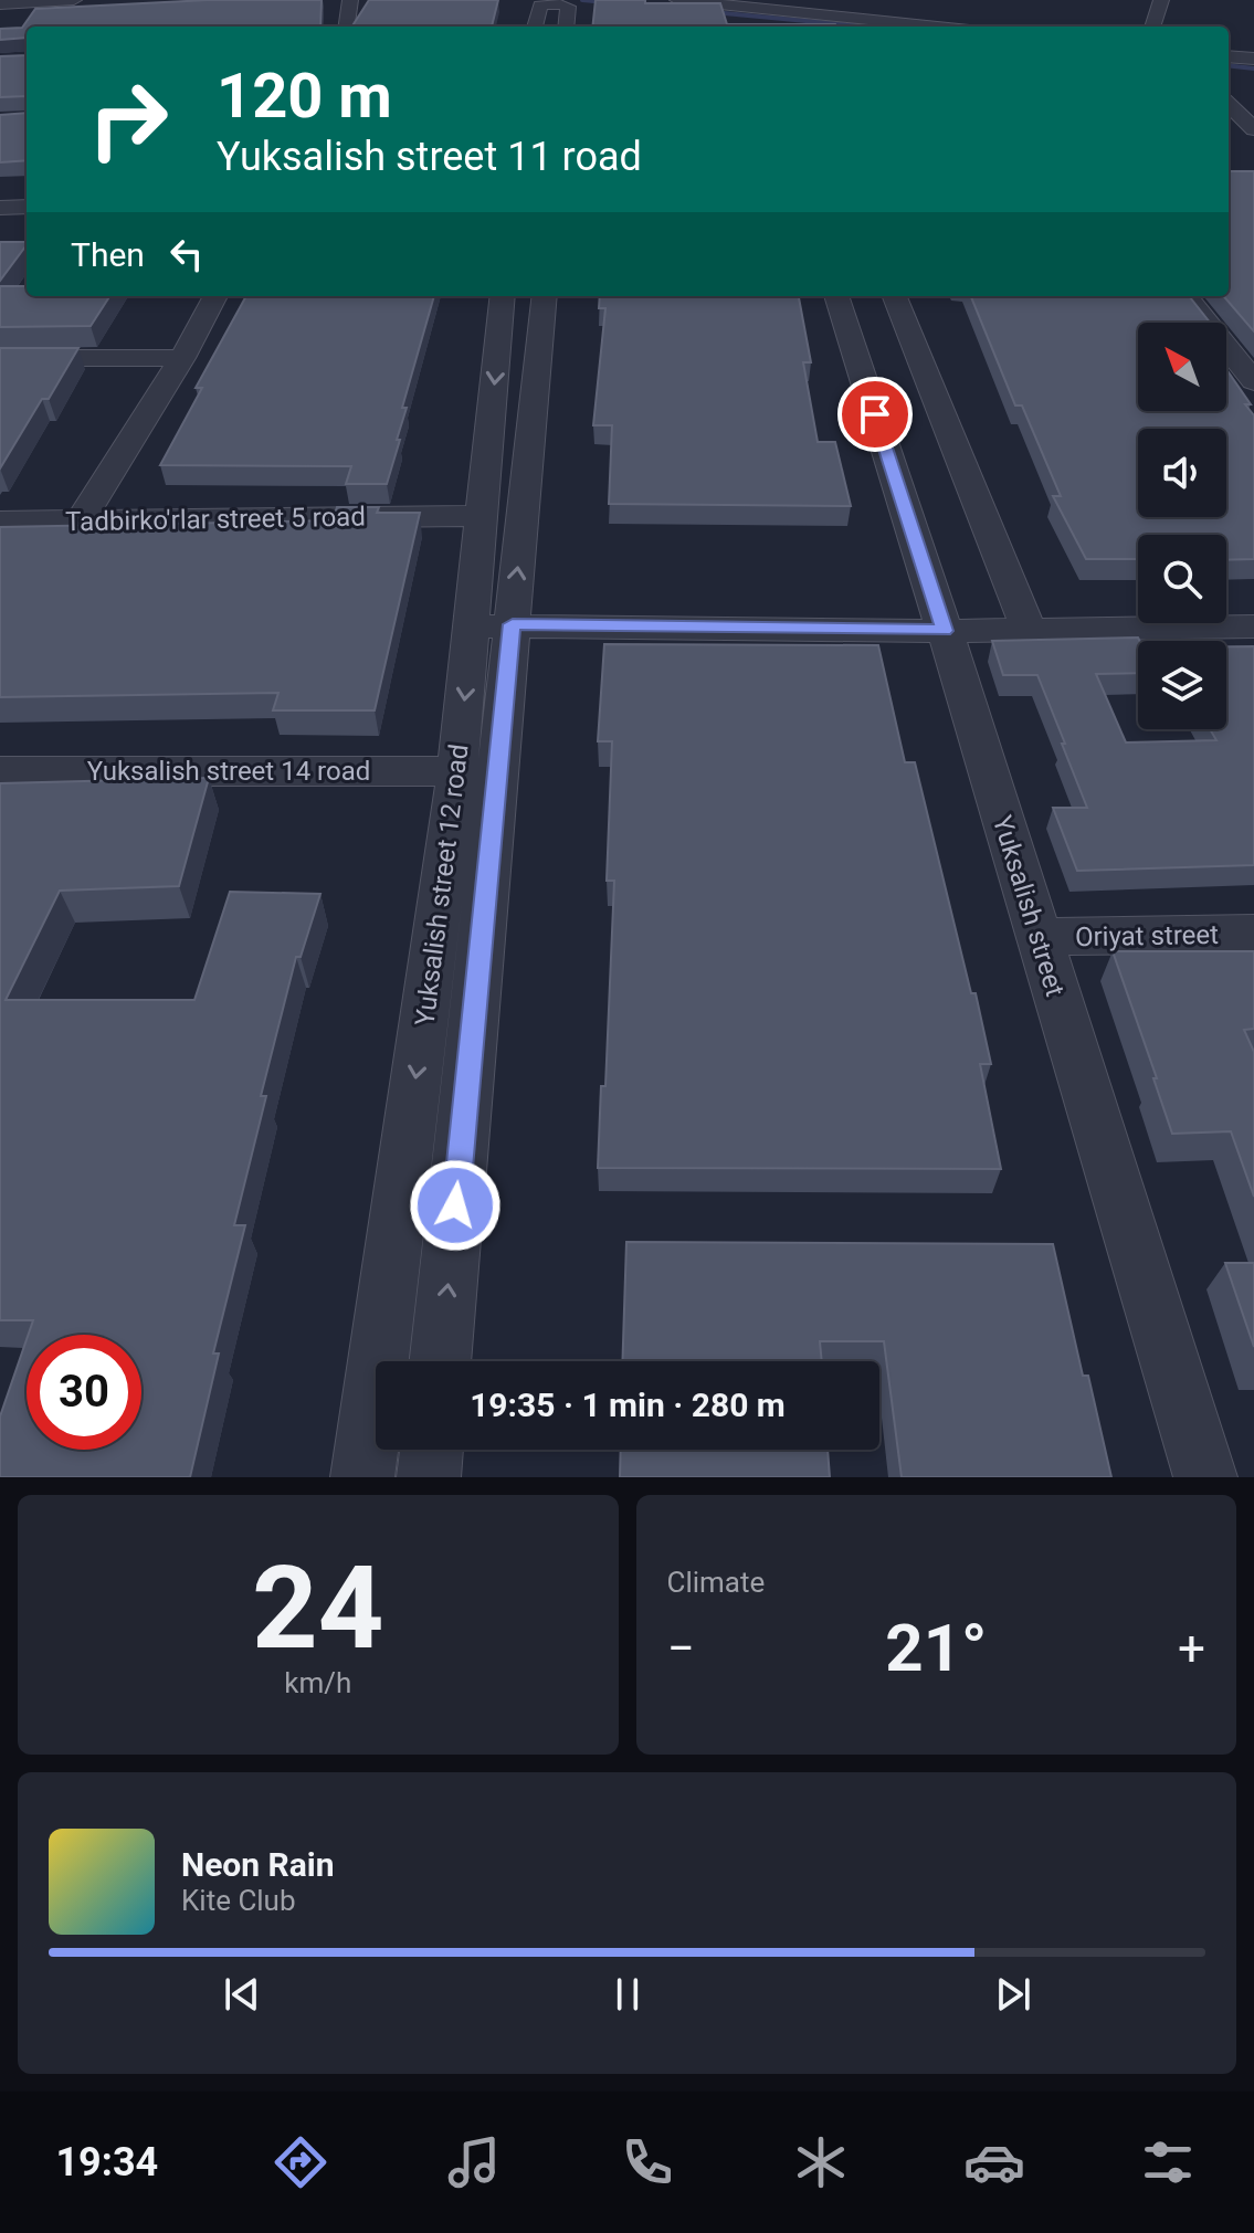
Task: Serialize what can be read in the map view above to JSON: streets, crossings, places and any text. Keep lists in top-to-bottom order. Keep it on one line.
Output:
{"streets":{"street":["Tadbirko'rlar street 5 road","Yuksalish street 14 road","Yuksalish street 12 road","Yuksalish street","Oriyat street"]},"crossings":[["Tadbirko'rlar street 5 road","Yuksalish street 12 road"],["Yuksalish street 14 road","Yuksalish street 12 road"],["Yuksalish street","Oriyat street"]],"north":"top left","page":{"turn":["120 m","Yuksalish street 11 road"],"then":"Then","limit":"30","trip":"19:35 · 1 min · 280 m","tile":[["24","km/h"],"Climate"],"heat":["−","21°","+"],"song":["Neon Rain","Kite Club"],"tabs":"19:34"}}
